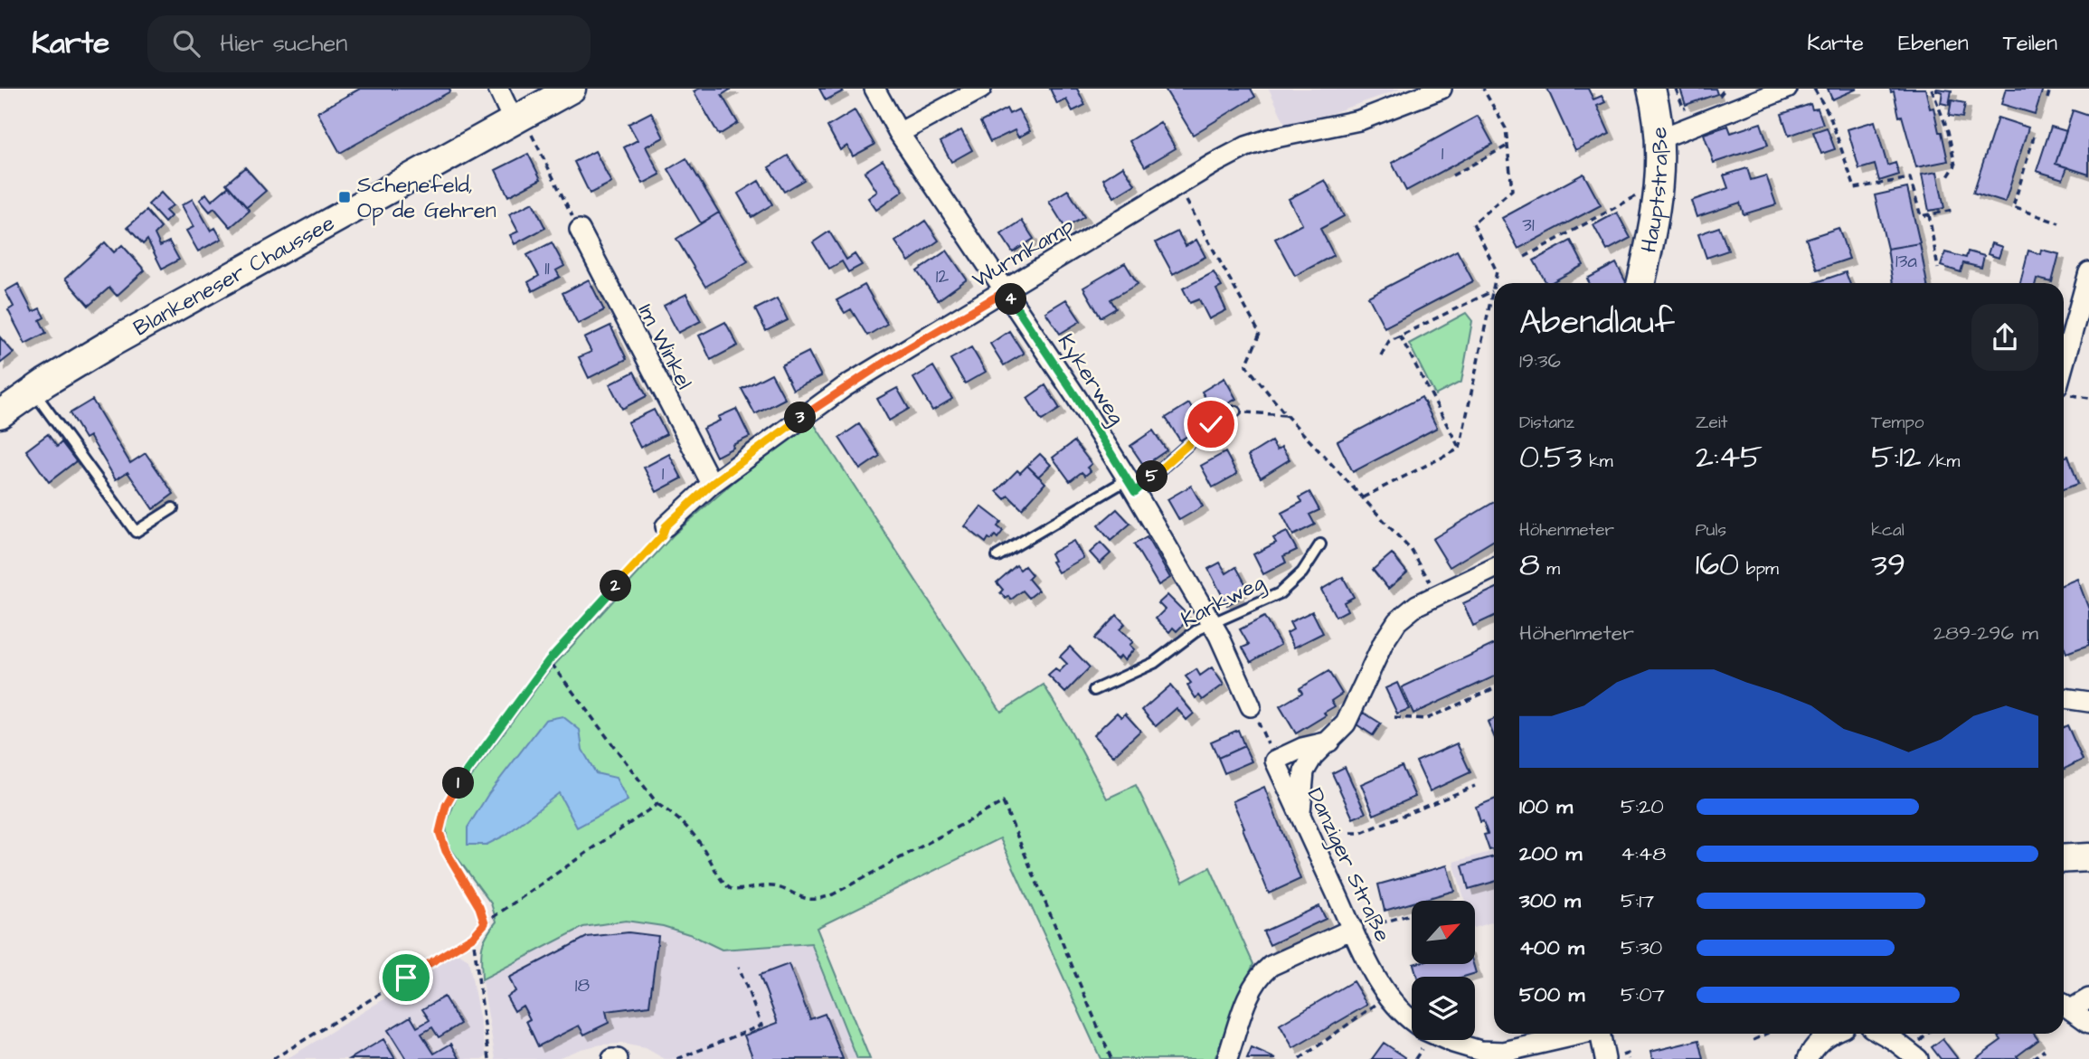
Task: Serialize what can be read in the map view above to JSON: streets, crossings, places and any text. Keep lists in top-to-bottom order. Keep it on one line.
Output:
{"streets":{"main road":["Hauptstraße","Blankeneser Chaussee"],"street":["Wurmkamp","Im Winkel","Kykerweg","Danziger Straße"],"lane":["Karkweg"]},"crossings":[["Wurmkamp","Im Winkel"],["Wurmkamp","Kykerweg"],["Kykerweg","Karkweg"]],"places":{"transit":["Schenefeld, Op de Gehren"]},"house_numbers":["1","31","13a","11","12","1","18"],"north":"top right","page":{"header":"Karte","search":"Hier suchen","nav":["Karte","Ebenen","Teilen"],"pins":["4","3","5","2","1"],"heading":["Abendlauf","19:36"],"stats":[["Distanz","0.53 km"],["Zeit","2:45"],["Tempo","5:12 /km"],["Höhenmeter","8 m"],["Puls","160 bpm"],["kcal","39"]],"chart":["Höhenmeter","289–296 m"],"list":[{"name":"100 m","note":"5:20"},{"name":"200 m","note":"4:48"},{"name":"300 m","note":"5:17"},{"name":"400 m","note":"5:30"},{"name":"500 m","note":"5:07"}]}}
